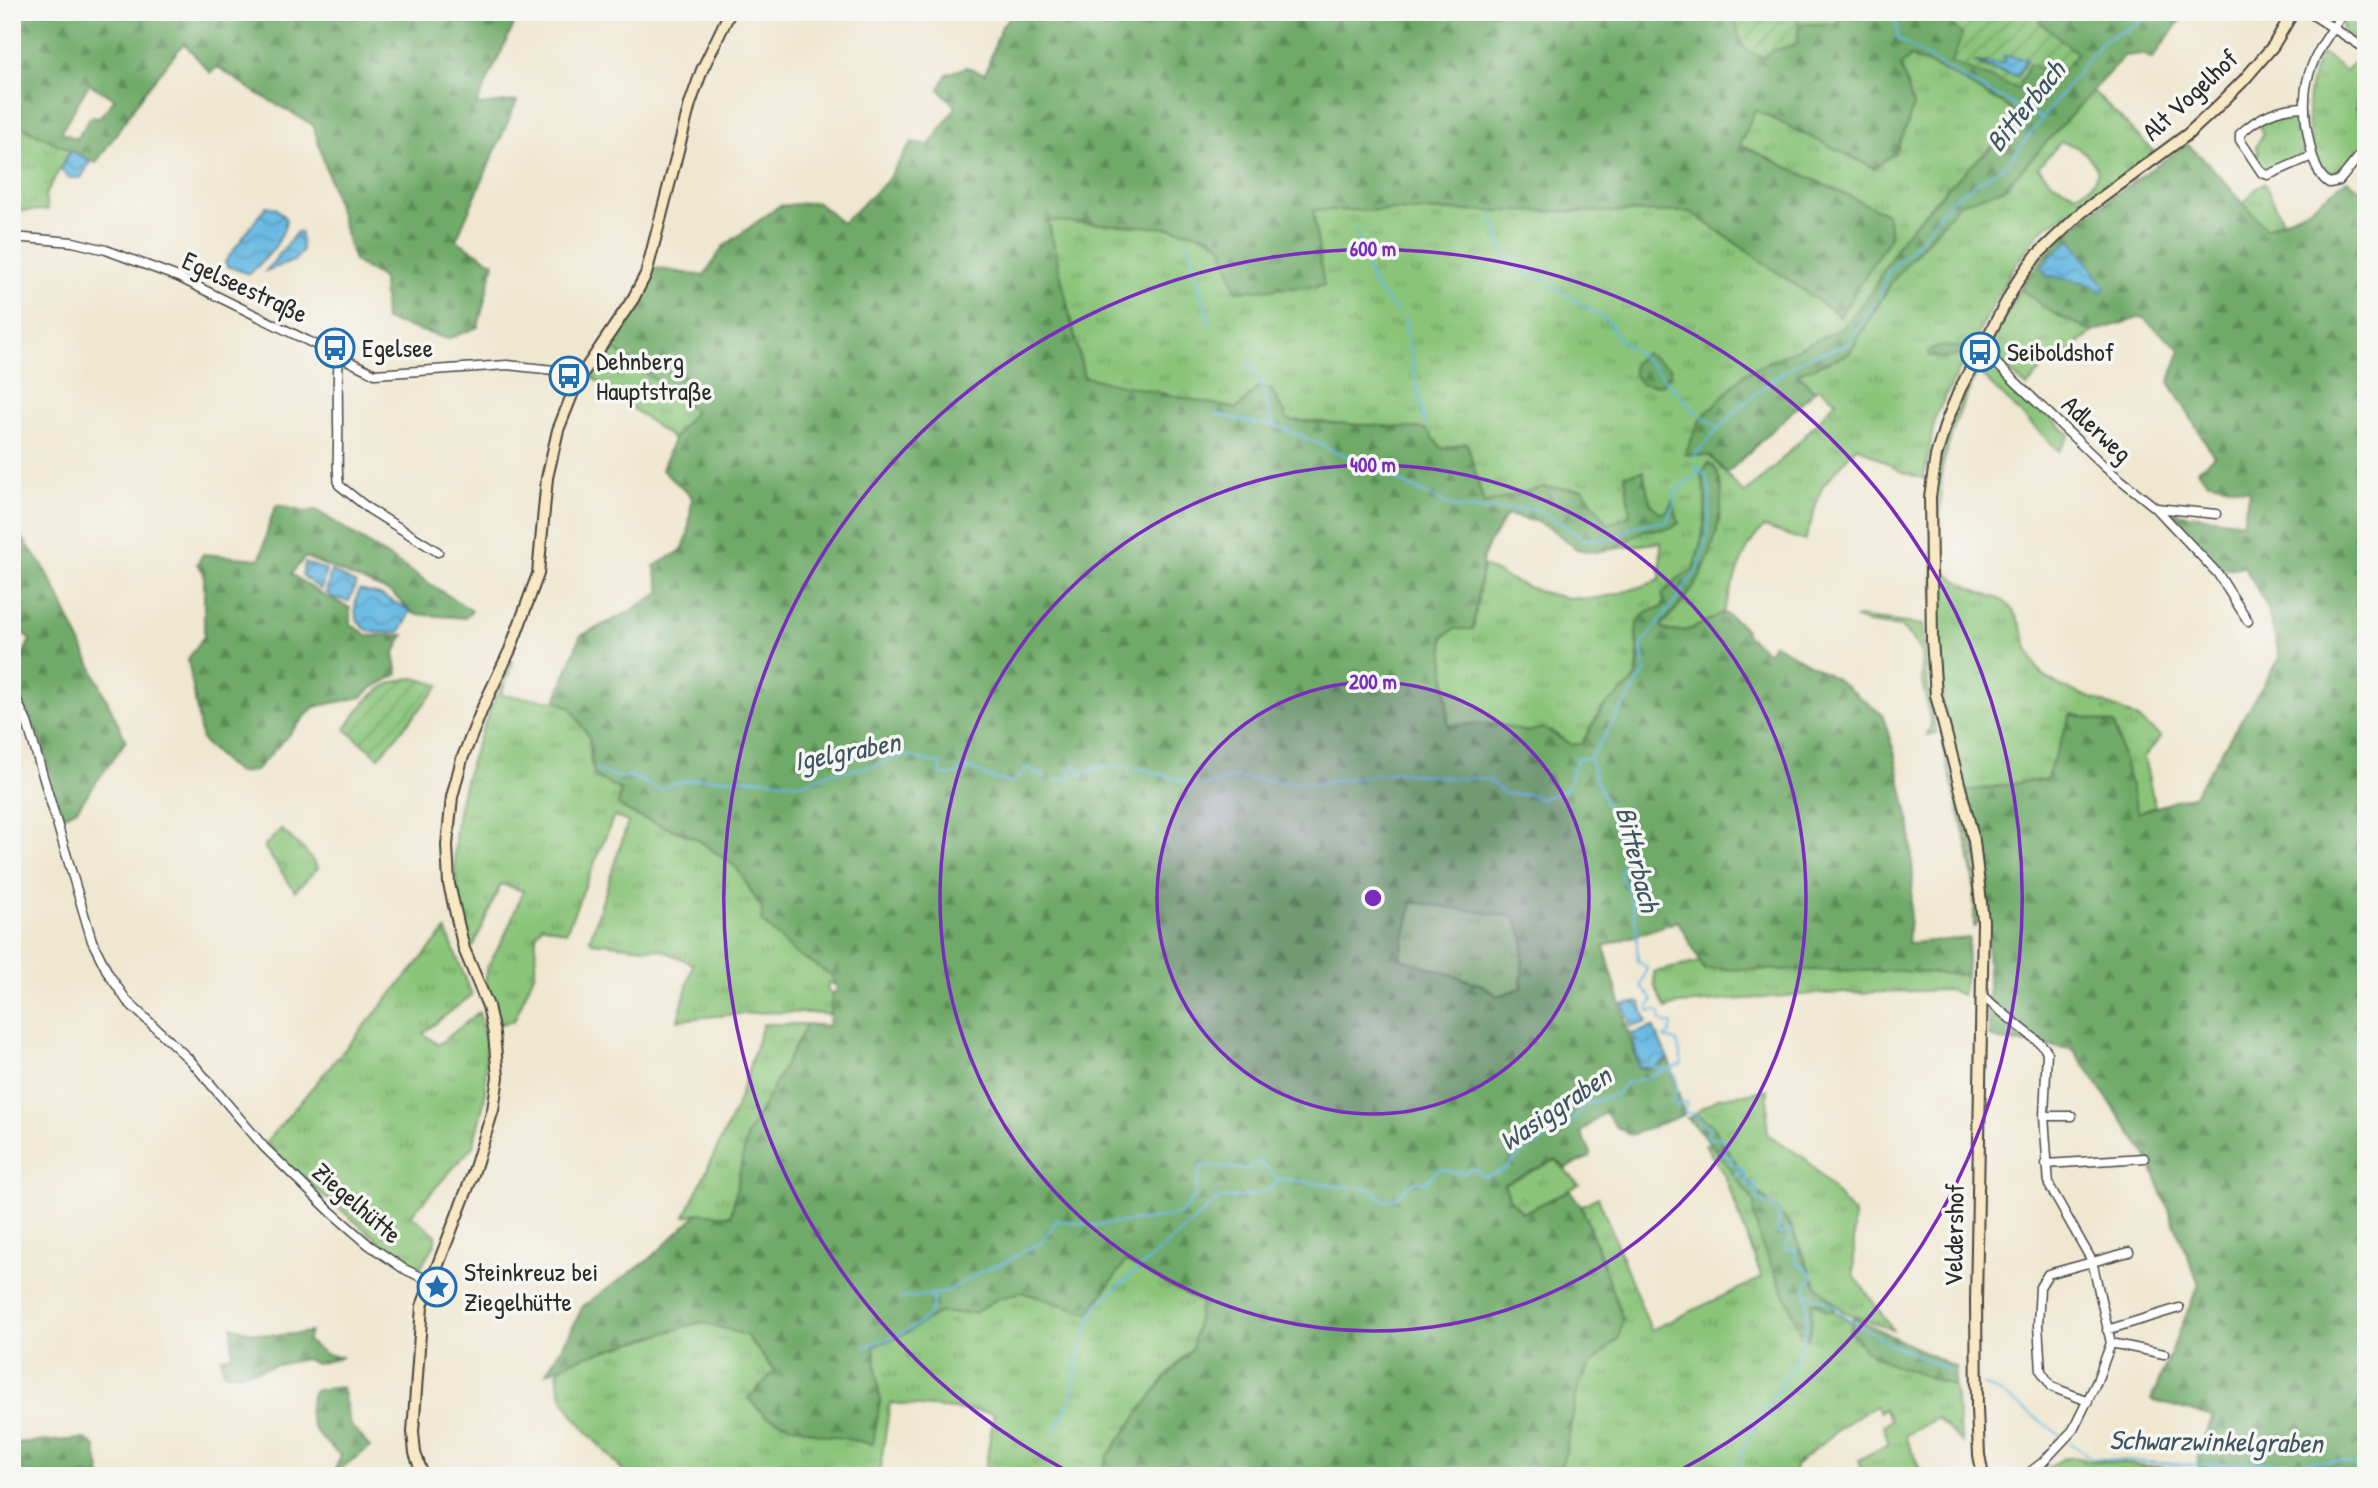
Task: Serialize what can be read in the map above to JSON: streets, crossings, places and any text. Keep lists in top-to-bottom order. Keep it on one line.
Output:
{"streets":{"main road":["Alt Vogelhof","Veldershof"],"street":["Egelseestraße","Adlerweg","Ziegelhütte"]},"crossings":[["Alt Vogelhof","Adlerweg"],["Alt Vogelhof","Veldershof"],["Adlerweg","Veldershof"]],"water":["Bitterbach","Igelgraben","Wasiggraben","Schwarzwinkelgraben"],"places":{"bus stop":["Egelsee","Seiboldshof","Dehnberg Hauptstraße"],"place":["Steinkreuz bei Ziegelhütte"]},"rings":["600 m","400 m","200 m"]}
